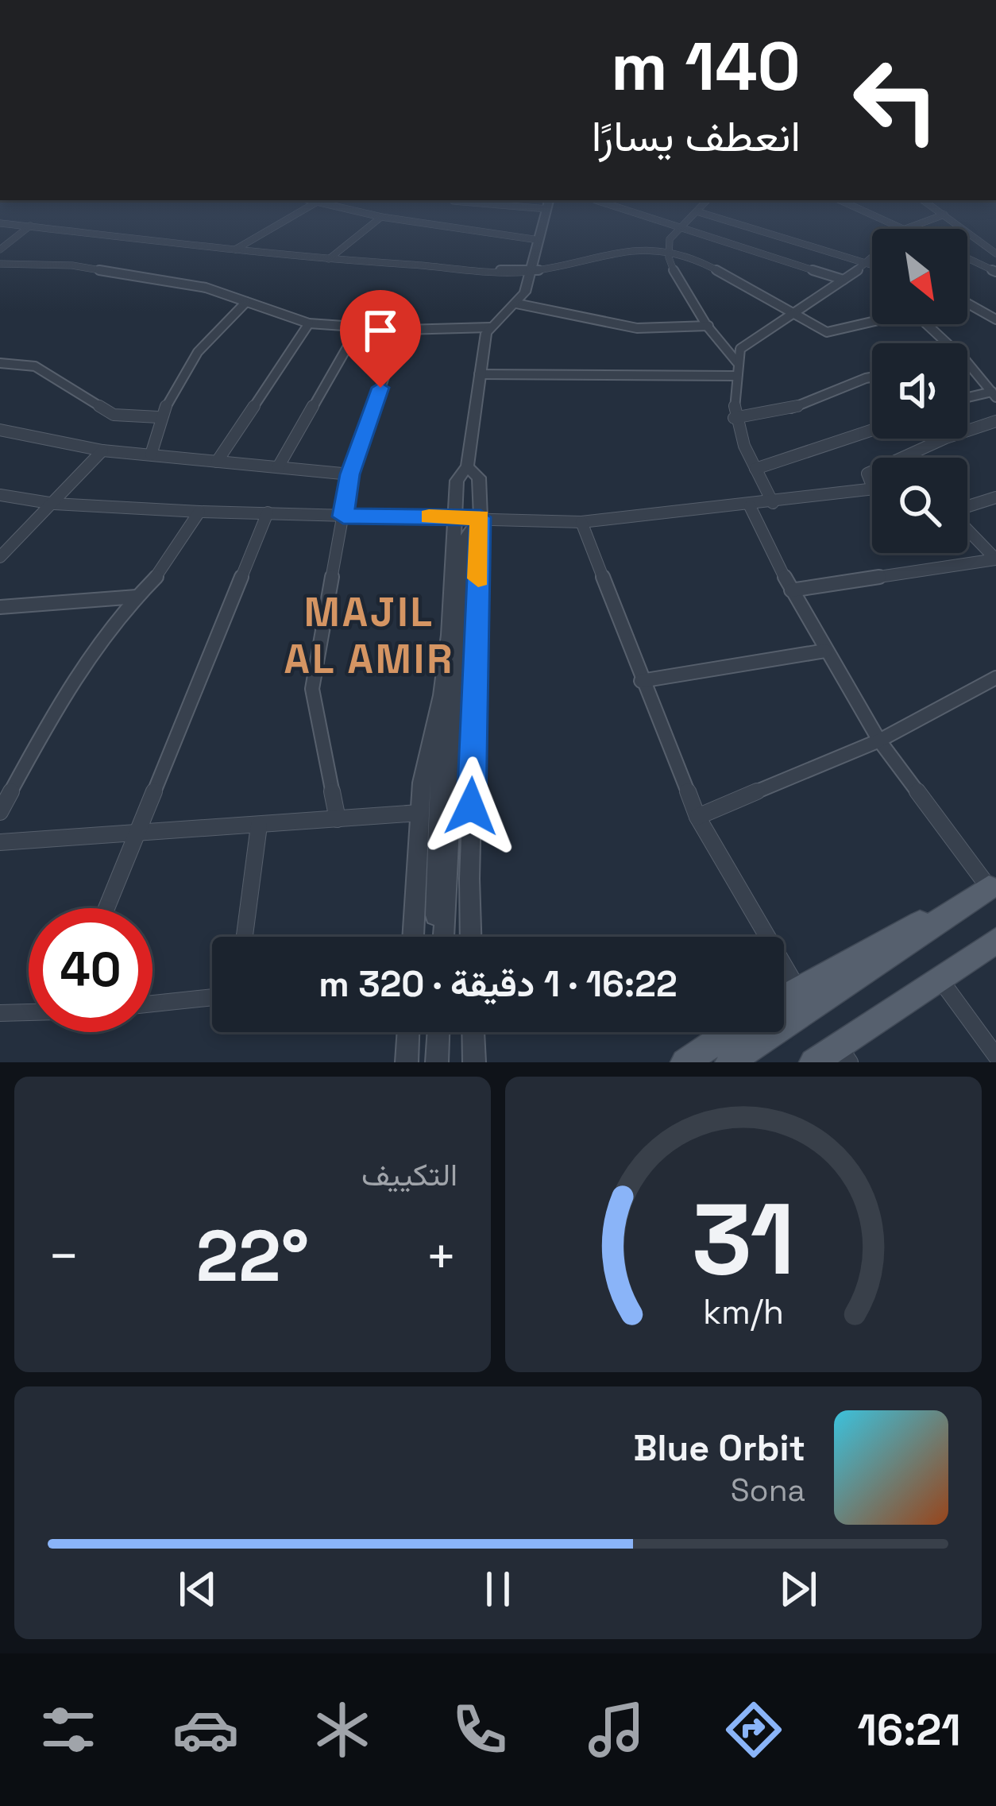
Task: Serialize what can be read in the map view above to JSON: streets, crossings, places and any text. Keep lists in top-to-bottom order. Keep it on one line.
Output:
{"districts":["MAJIL AL AMIR"],"north":"bottom right","page":{"turn":["140 m","انعطف يسارًا"],"limit":"40","trip":"16:22 · 1 دقيقة · 320 m","tile":"التكييف","heat":["−","22°","+"],"song":["Blue Orbit","Sona"],"tabs":"16:21","gauge":["31","km/h"]}}
